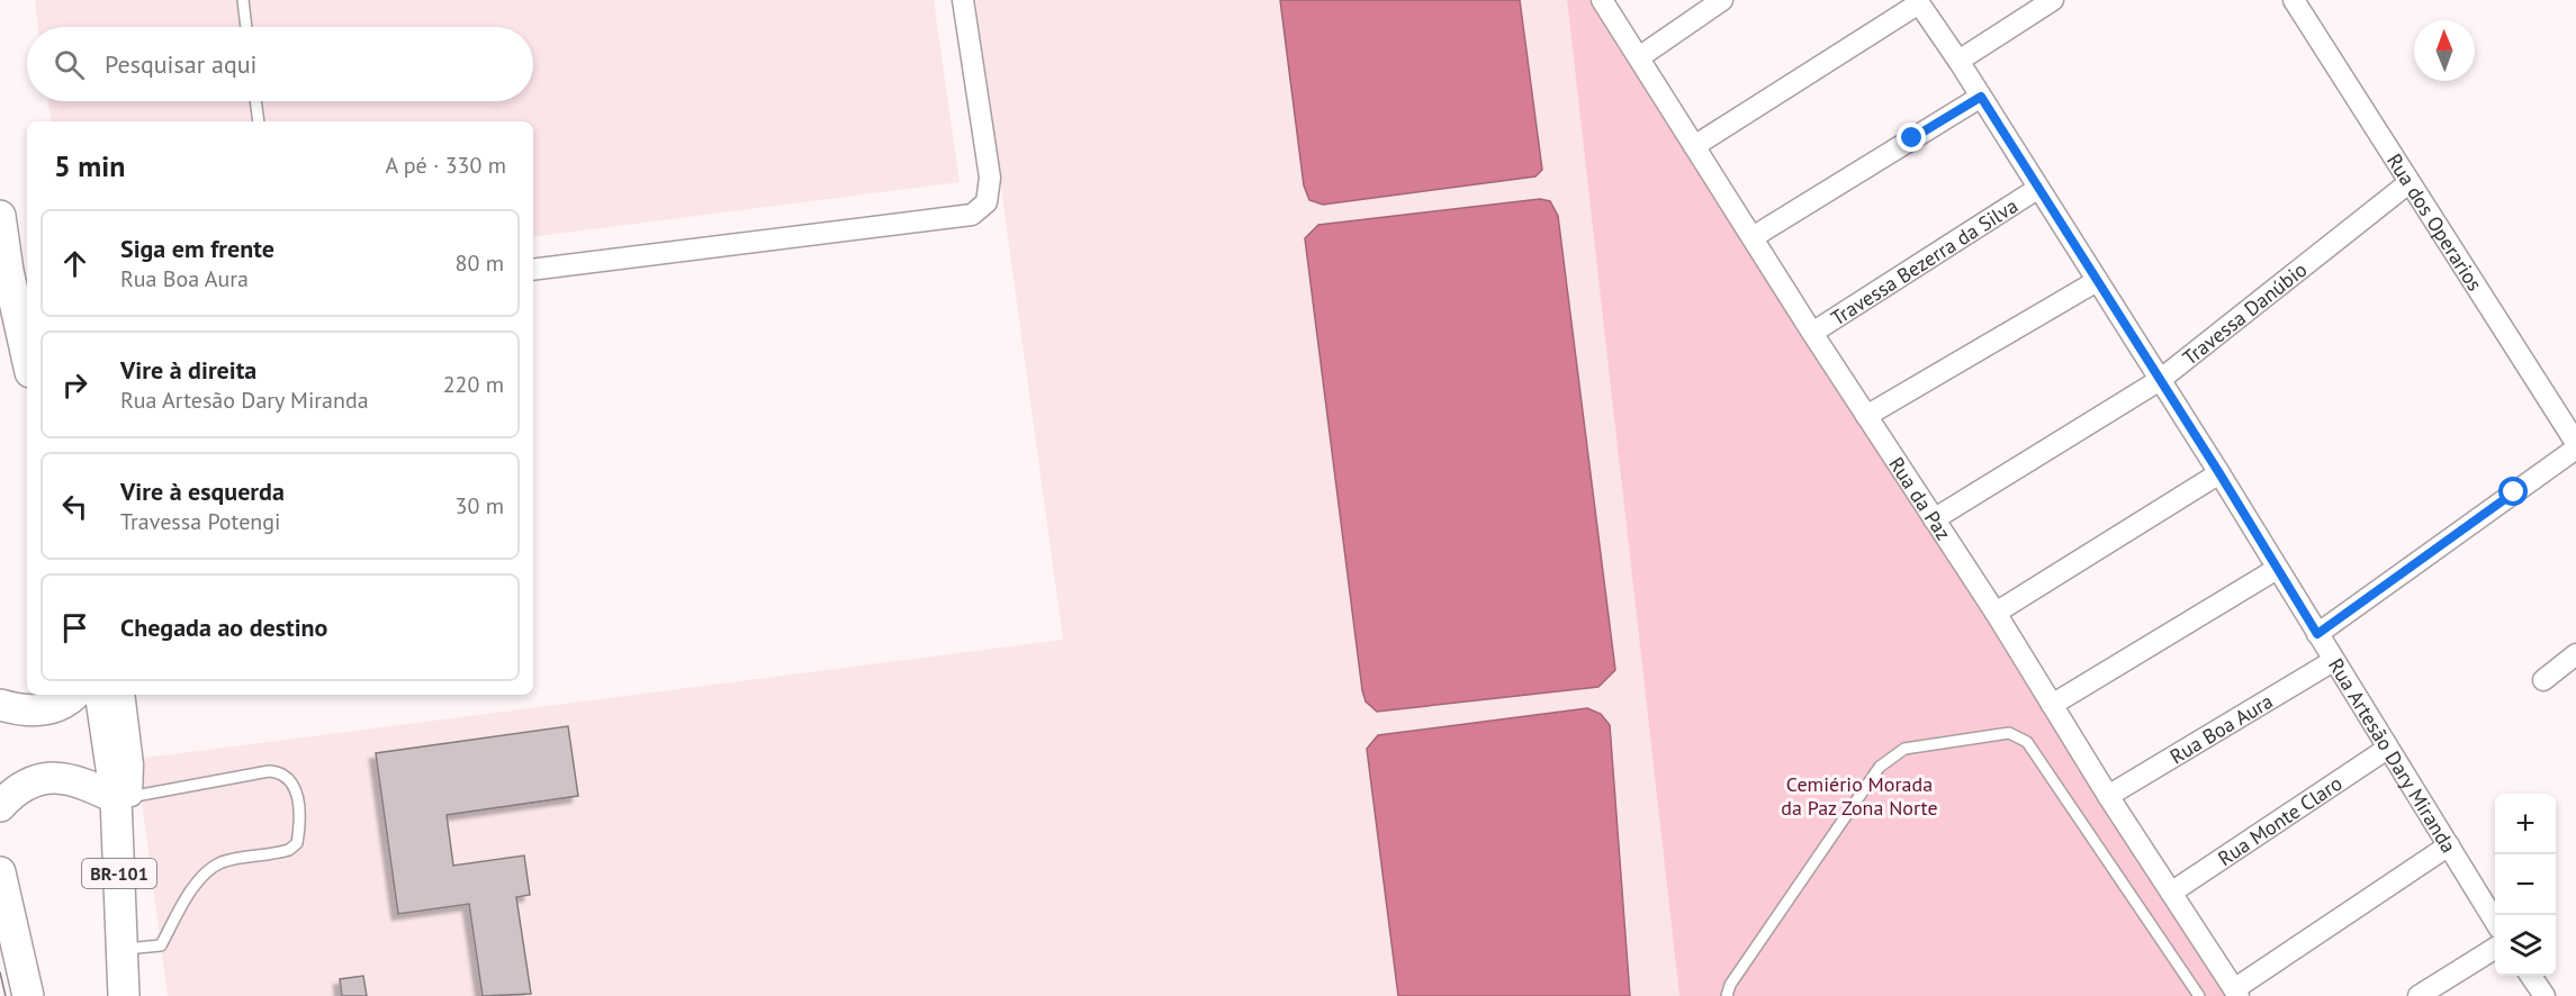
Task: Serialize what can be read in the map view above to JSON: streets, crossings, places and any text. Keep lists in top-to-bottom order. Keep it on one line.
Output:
{"streets":{"main road":["BR-101"],"street":["Rua dos Operarios","Travessa Bezerra da Silva","Travessa Danúbio","Rua da Paz","Rua Boa Aura","Rua Artesão Dary Miranda","Rua Monte Claro"]},"crossings":[["Rua dos Operarios","Travessa Danúbio"],["Travessa Bezerra da Silva","Rua da Paz"],["Travessa Bezerra da Silva","Rua Artesão Dary Miranda"],["Travessa Danúbio","Rua da Paz"],["Travessa Danúbio","Rua Artesão Dary Miranda"],["Rua da Paz","Rua Boa Aura"],["Rua da Paz","Rua Monte Claro"],["Rua Boa Aura","Rua Artesão Dary Miranda"],["Rua Artesão Dary Miranda","Rua Monte Claro"]],"parks":["Cemiério Morada da Paz Zona Norte"],"north":"top","page":{"search":"Pesquisar aqui","heading":["5 min","A pé · 330 m"],"list":[["Siga em frente","Rua Boa Aura","80 m"],["Vire à direita","Rua Artesão Dary Miranda","220 m"],["Vire à esquerda","Travessa Potengi","30 m"],"Chegada ao destino"],"map_buttons":["+","−"]}}
